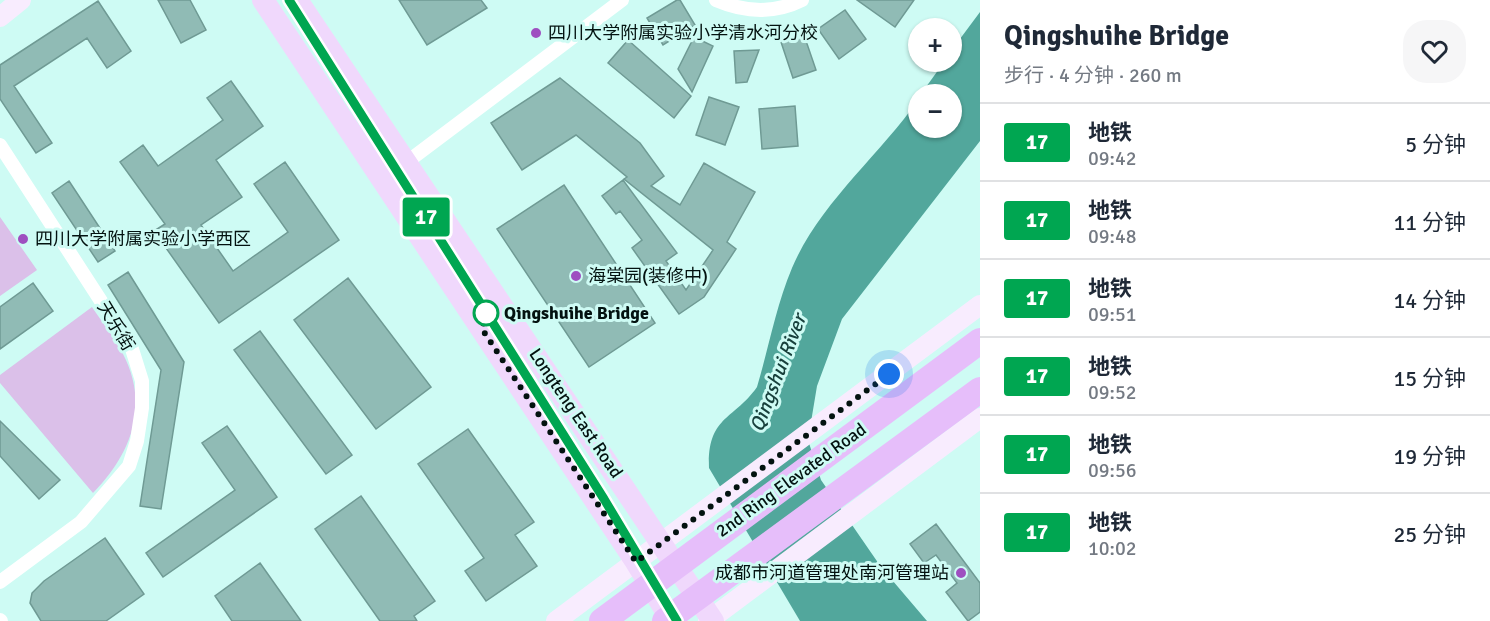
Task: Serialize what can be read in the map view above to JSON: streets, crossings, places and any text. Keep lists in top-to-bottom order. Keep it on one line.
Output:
{"streets":{"highway":["2nd Ring Elevated Road"],"main road":["Longteng East Road"],"street":["天乐街"]},"water":["Qingshui River"],"places":["四川大学附属实验小学清水河分校","四川大学附属实验小学西区","海棠园(装修中)","Qingshuihe Bridge","成都市河道管理处南河管理站"],"lines":["metro line 17"],"page":{"on_map":"17","heading":["Qingshuihe Bridge","步行 · 4 分钟 · 260 m"],"map_buttons":["+","−"],"list":[{"mark":"17","name":"地铁","note":"09:42","value":"5 分钟"},{"mark":"17","name":"地铁","note":"09:48","value":"11 分钟"},{"mark":"17","name":"地铁","note":"09:51","value":"14 分钟"},{"mark":"17","name":"地铁","note":"09:52","value":"15 分钟"},{"mark":"17","name":"地铁","note":"09:56","value":"19 分钟"},{"mark":"17","name":"地铁","note":"10:02","value":"25 分钟"}]}}
